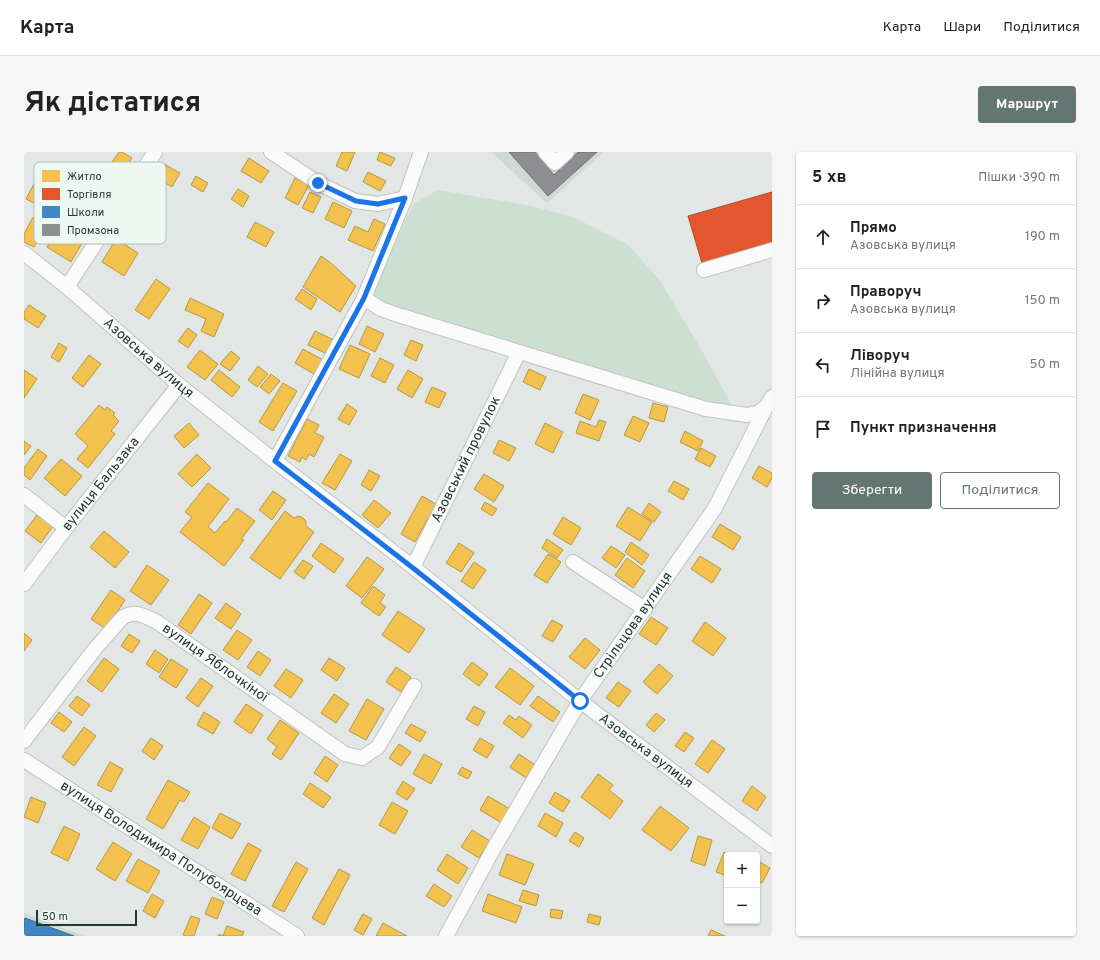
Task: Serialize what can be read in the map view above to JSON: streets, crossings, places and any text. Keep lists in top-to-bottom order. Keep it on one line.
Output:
{"streets":{"street":["Азовська вулиця","Азовський провулок","вулиця Бальзака","Стрільцова вулиця","вулиця Яблочкіної","вулиця Володимира Полубоярцева"]},"crossings":[["Азовська вулиця","Азовський провулок"],["Азовська вулиця","вулиця Бальзака"],["Азовська вулиця","Стрільцова вулиця"]],"legend":["Житло","Торгівля","Школи","Промзона"],"scale_bar":"50 m","page":{"header":"Карта","nav":["Карта","Шари","Поділитися"],"title":"Як дістатися","buttons":["Маршрут",["Зберегти","Поділитися"]],"heading":["5 хв","Пішки · 390 m"],"list":[["Прямо","Азовська вулиця","190 m"],["Праворуч","Азовська вулиця","150 m"],["Ліворуч","Лінійна вулиця","50 m"],"Пункт призначення"],"map_buttons":["+","−"],"scale":"50 m"}}
